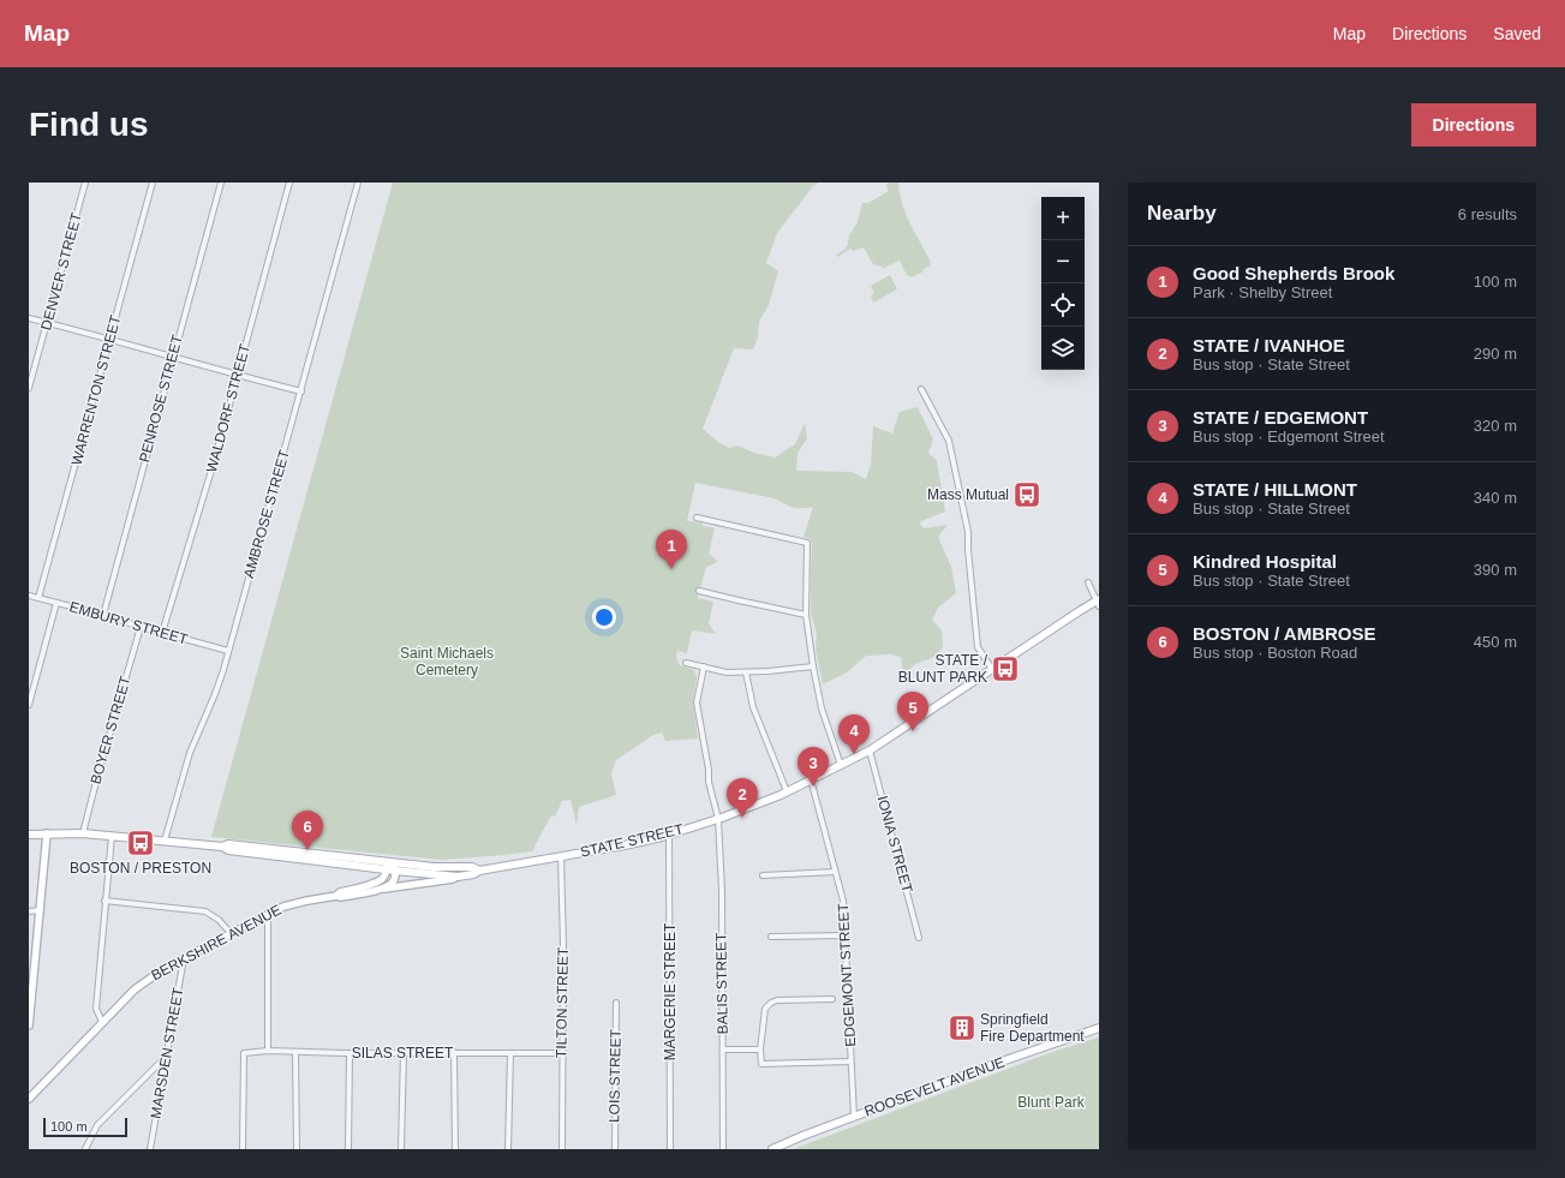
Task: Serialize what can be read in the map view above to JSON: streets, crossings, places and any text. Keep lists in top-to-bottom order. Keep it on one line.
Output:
{"streets":{"main road":["STATE STREET","BERKSHIRE AVENUE","ROOSEVELT AVENUE"],"street":["DENVER STREET","WARRENTON STREET","PENROSE STREET","WALDORF STREET","AMBROSE STREET","EMBURY STREET","BOYER STREET","IONIA STREET","EDGEMONT STREET","BALIS STREET","MARGERIE STREET","TILTON STREET","MARSDEN STREET","SILAS STREET","LOIS STREET"]},"crossings":[["WARRENTON STREET","EMBURY STREET"],["PENROSE STREET","EMBURY STREET"],["WALDORF STREET","EMBURY STREET"],["AMBROSE STREET","EMBURY STREET"],["EMBURY STREET","BOYER STREET"],["STATE STREET","IONIA STREET"],["STATE STREET","BERKSHIRE AVENUE"],["STATE STREET","EDGEMONT STREET"],["STATE STREET","BALIS STREET"],["STATE STREET","MARGERIE STREET"],["STATE STREET","TILTON STREET"],["BERKSHIRE AVENUE","MARSDEN STREET"],["EDGEMONT STREET","ROOSEVELT AVENUE"],["TILTON STREET","SILAS STREET"]],"parks":["Saint Michaels Cemetery","Blunt Park"],"places":{"bus stop":["Mass Mutual","STATE / BLUNT PARK","BOSTON / PRESTON"],"building":["Springfield Fire Department"]},"scale_bar":"100 m","page":{"header":"Map","nav":["Map","Directions","Saved"],"buttons":"Directions","title":"Find us","heading":["Nearby","6 results"],"map_buttons":["+","−"],"list":[{"mark":"1","name":"Good Shepherds Brook","note":"Park · Shelby Street","value":"100 m"},{"mark":"2","name":"STATE / IVANHOE","note":"Bus stop · State Street","value":"290 m"},{"mark":"3","name":"STATE / EDGEMONT","note":"Bus stop · Edgemont Street","value":"320 m"},{"mark":"4","name":"STATE / HILLMONT","note":"Bus stop · State Street","value":"340 m"},{"mark":"5","name":"Kindred Hospital","note":"Bus stop · State Street","value":"390 m"},{"mark":"6","name":"BOSTON / AMBROSE","note":"Bus stop · Boston Road","value":"450 m"}],"pins":["1","5","4","3","2","6"],"scale":"100 m"}}
